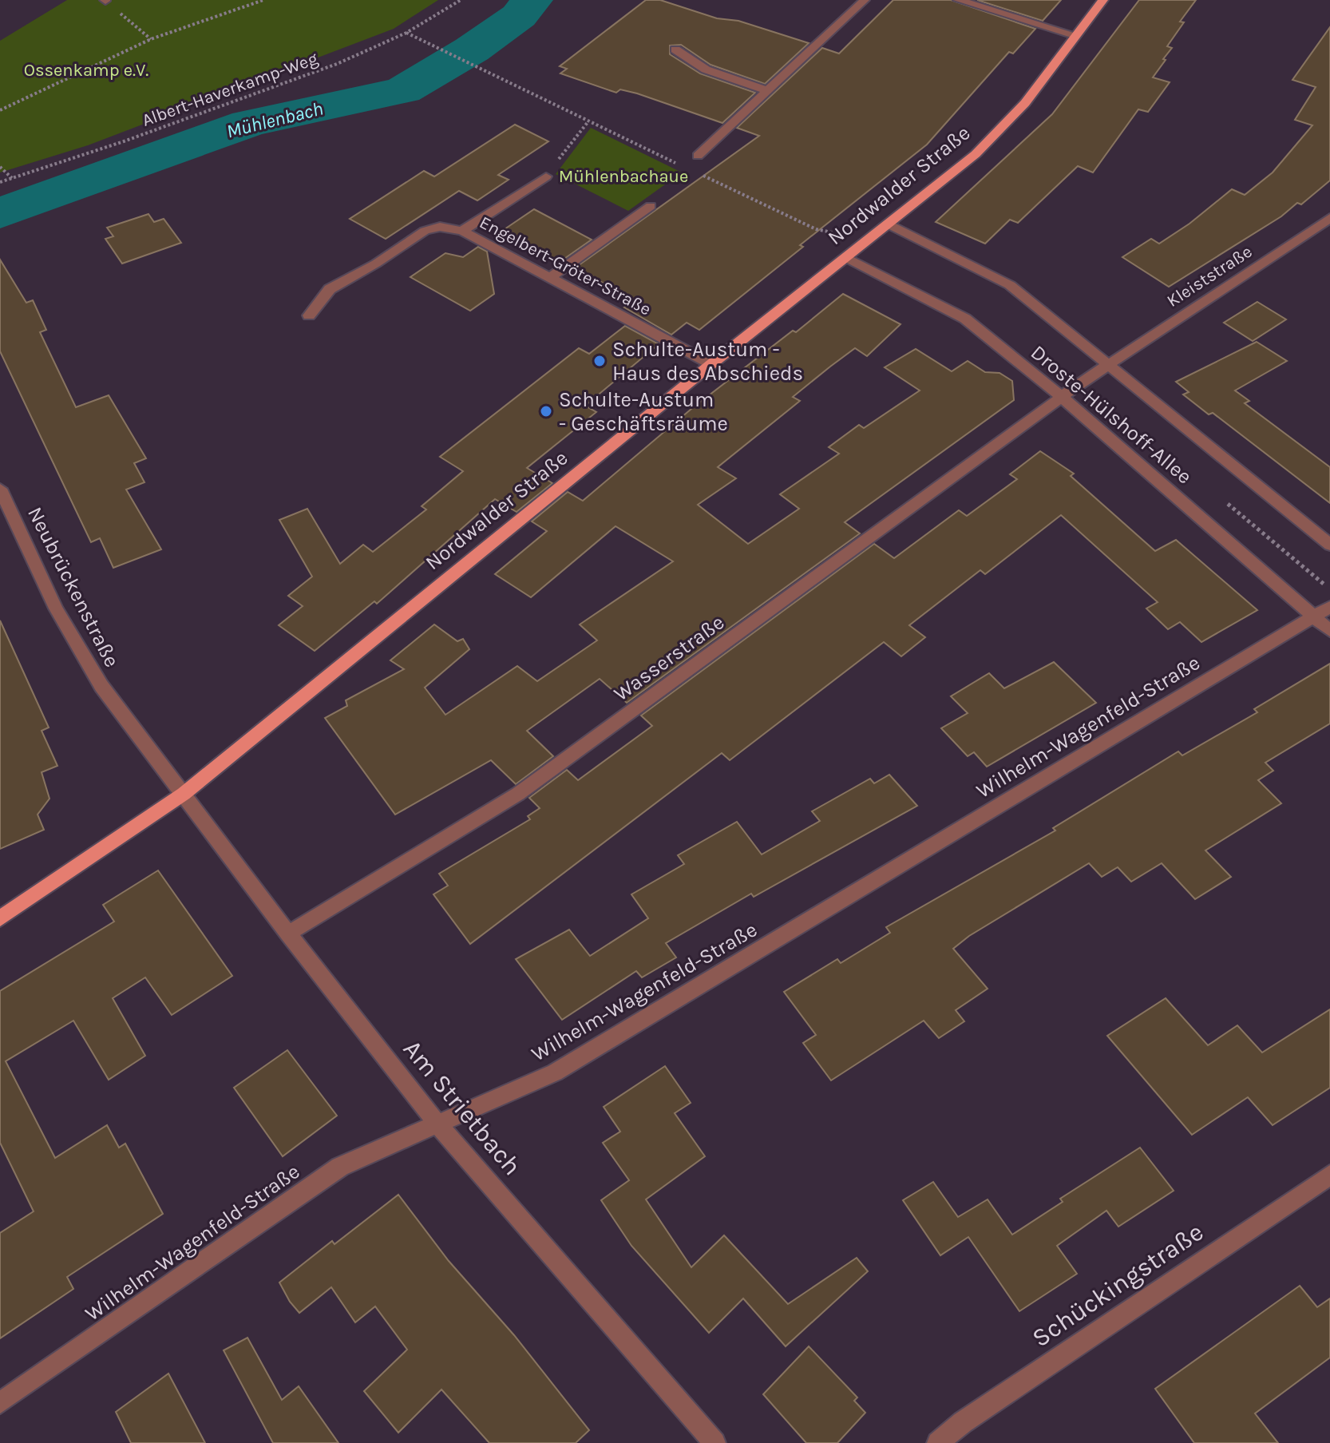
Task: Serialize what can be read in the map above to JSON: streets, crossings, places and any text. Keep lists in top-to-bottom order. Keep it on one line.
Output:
{"streets":{"main road":["Nordwalder Straße"],"street":["Engelbert-Gröter-Straße","Kleiststraße","Droste-Hülshoff-Allee","Neubrückenstraße","Wasserstraße","Wilhelm-Wagenfeld-Straße","Am Strietbach","Schückingstraße"],"path":["Albert-Haverkamp-Weg"]},"crossings":[["Nordwalder Straße","Engelbert-Gröter-Straße"],["Nordwalder Straße","Droste-Hülshoff-Allee"],["Nordwalder Straße","Neubrückenstraße"],["Nordwalder Straße","Am Strietbach"],["Kleiststraße","Droste-Hülshoff-Allee"],["Kleiststraße","Wasserstraße"],["Droste-Hülshoff-Allee","Wasserstraße"],["Droste-Hülshoff-Allee","Wilhelm-Wagenfeld-Straße"],["Neubrückenstraße","Am Strietbach"],["Wasserstraße","Am Strietbach"],["Wilhelm-Wagenfeld-Straße","Am Strietbach"]],"water":["Mühlenbach"],"parks":["Ossenkamp e.V.","Mühlenbachaue"],"places":["Schulte-Austum - Haus des Abschieds","Schulte-Austum - Geschäftsräume"]}
